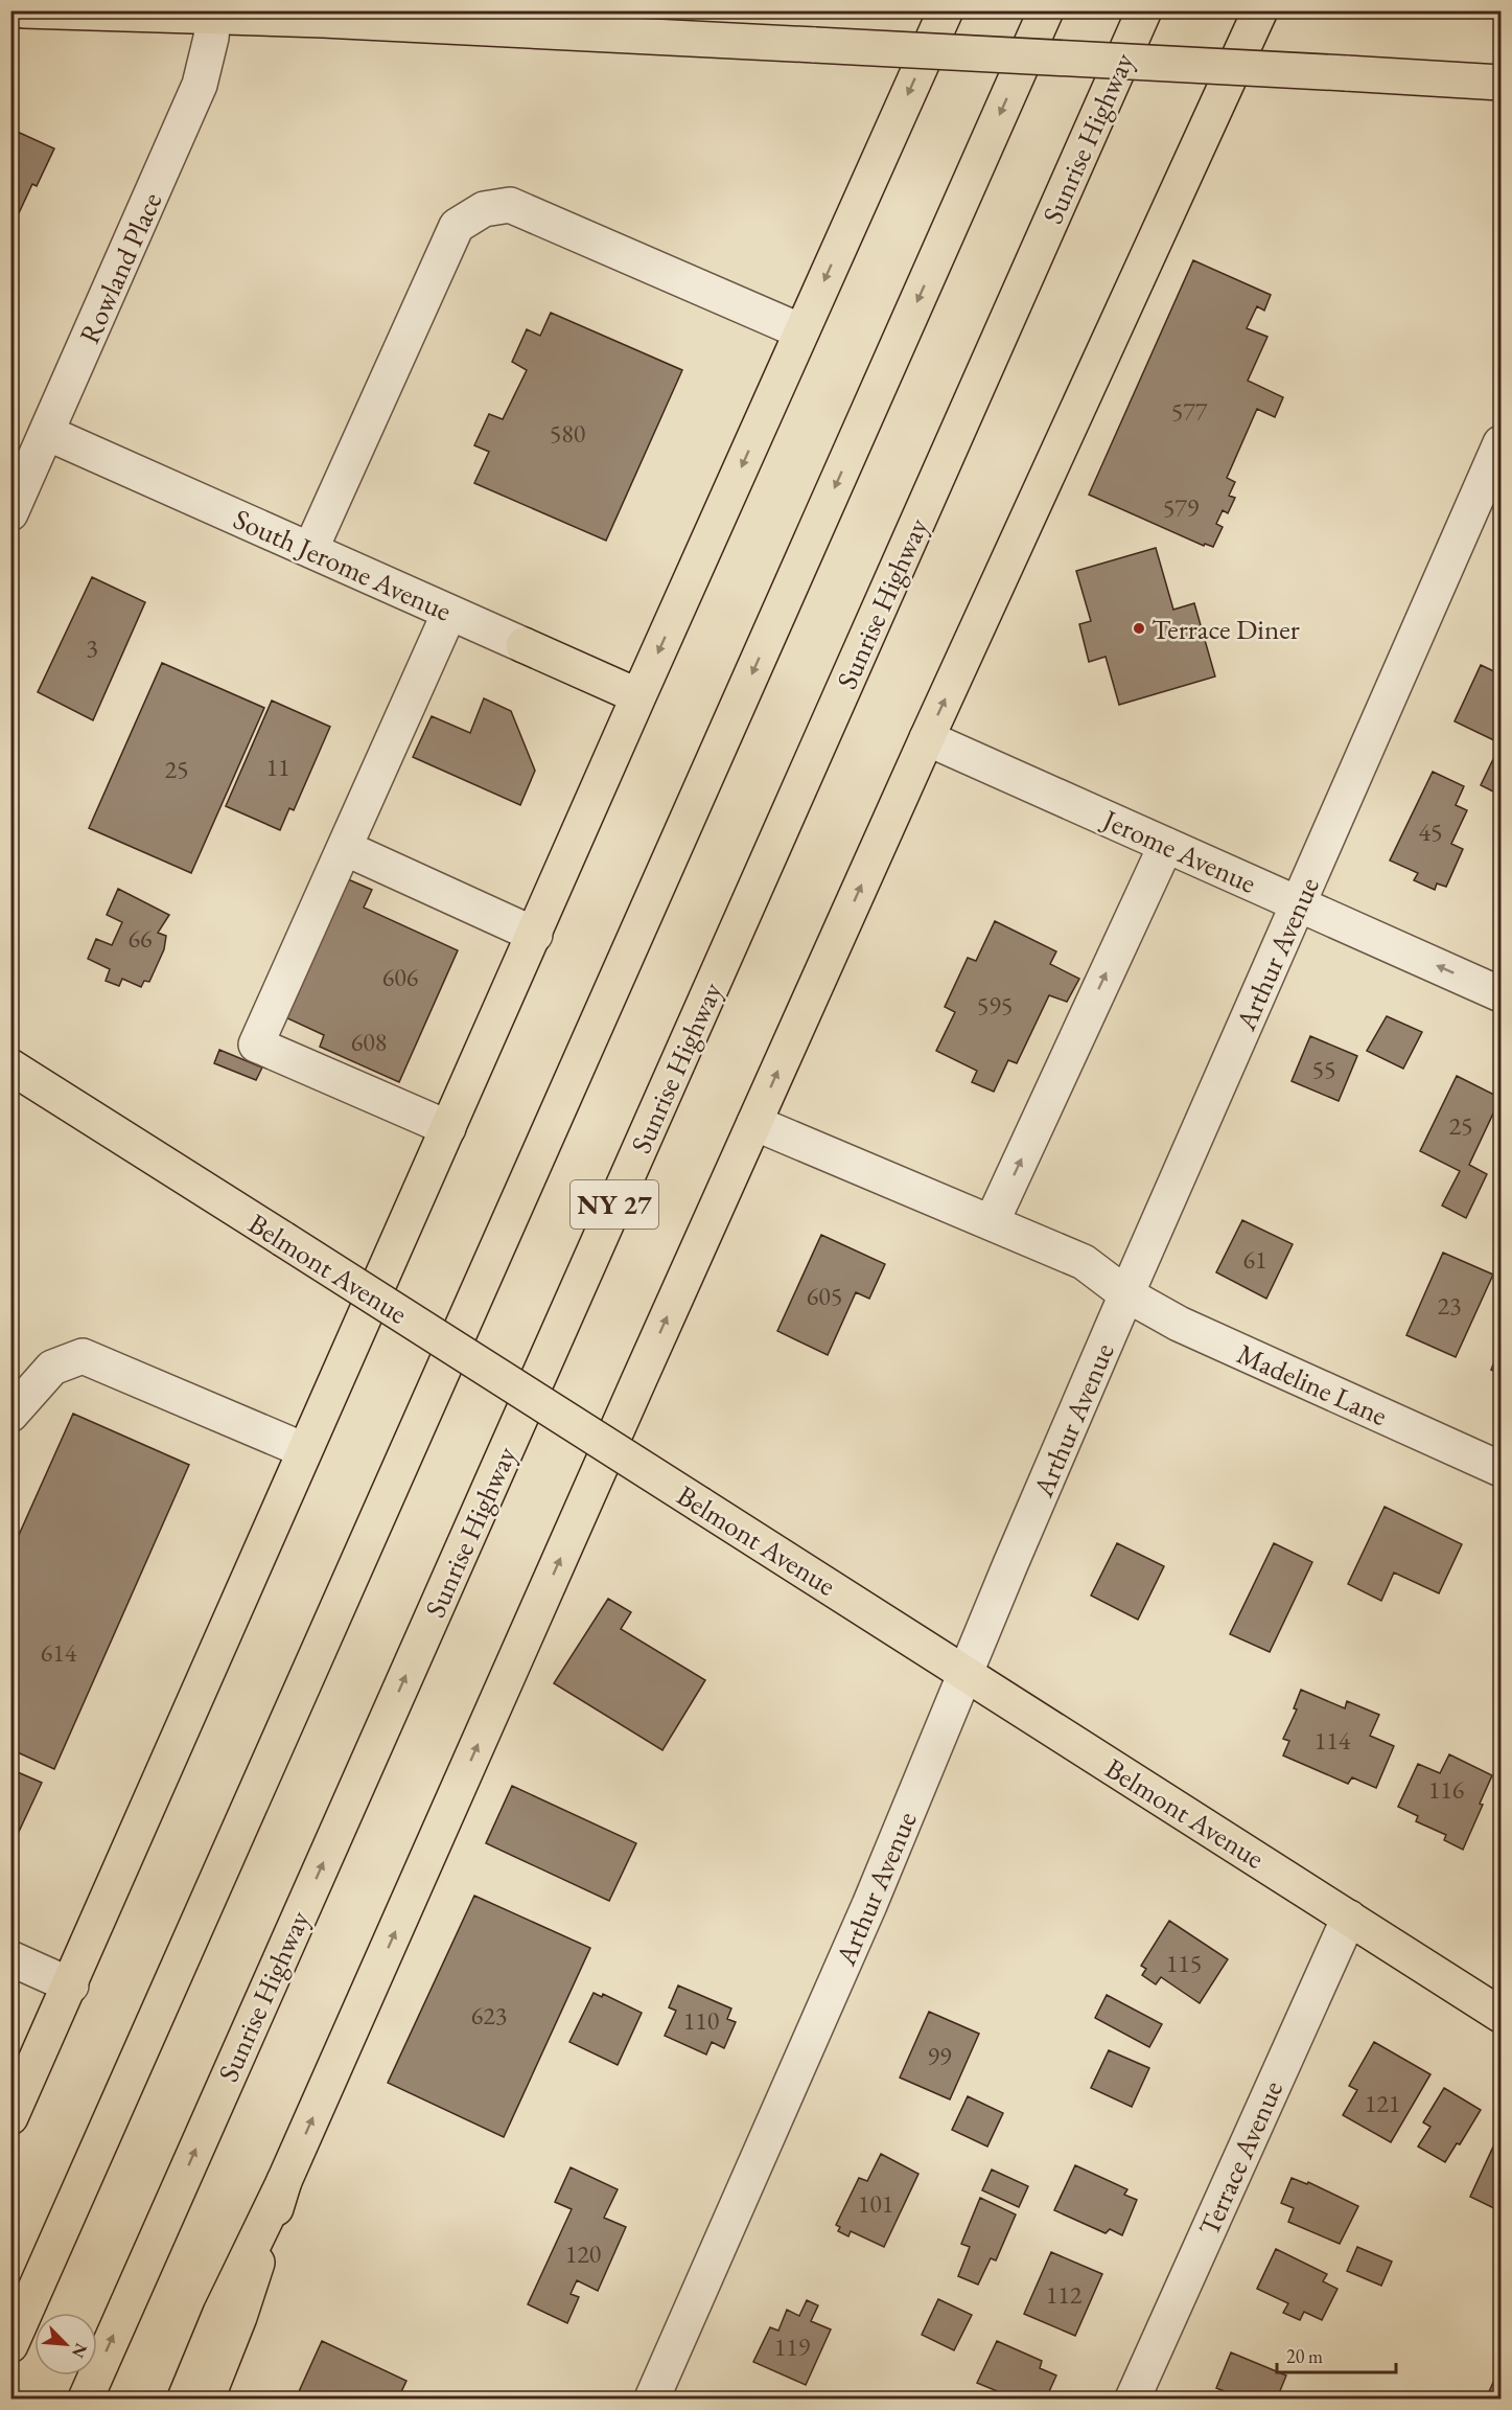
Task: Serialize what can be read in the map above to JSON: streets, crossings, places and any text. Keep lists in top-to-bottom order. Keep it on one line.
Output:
{"streets":{"main road":["Sunrise Highway","South Jerome Avenue","NY 27","Belmont Avenue"],"street":["Rowland Place","Jerome Avenue","Arthur Avenue","Madeline Lane","Terrace Avenue"]},"crossings":[["Rowland Place","South Jerome Avenue"],["Jerome Avenue","Arthur Avenue"],["Arthur Avenue","Belmont Avenue"],["Arthur Avenue","Madeline Lane"],["Belmont Avenue","Terrace Avenue"]],"one_way":["Jerome Avenue"],"places":["Terrace Diner"],"house_numbers":["577","580","579","3","11","25","45","66","606","595","608","55","25","61","605","23","614","114","116","115","623","110","99","121","101","120","112","119"],"scale_bar":"20 m","north":"bottom right"}
